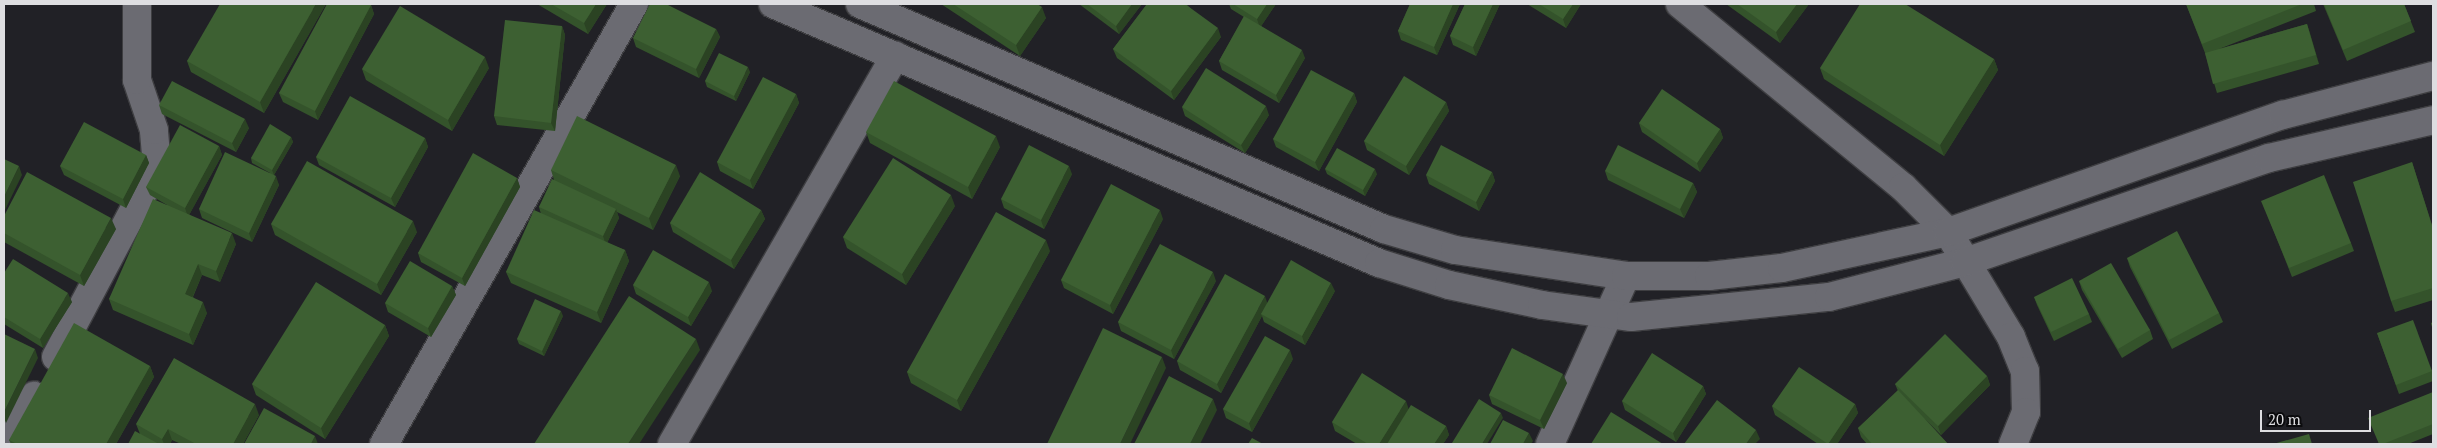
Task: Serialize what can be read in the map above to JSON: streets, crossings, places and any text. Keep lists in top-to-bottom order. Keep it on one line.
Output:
{"scale_bar":"20 m"}
